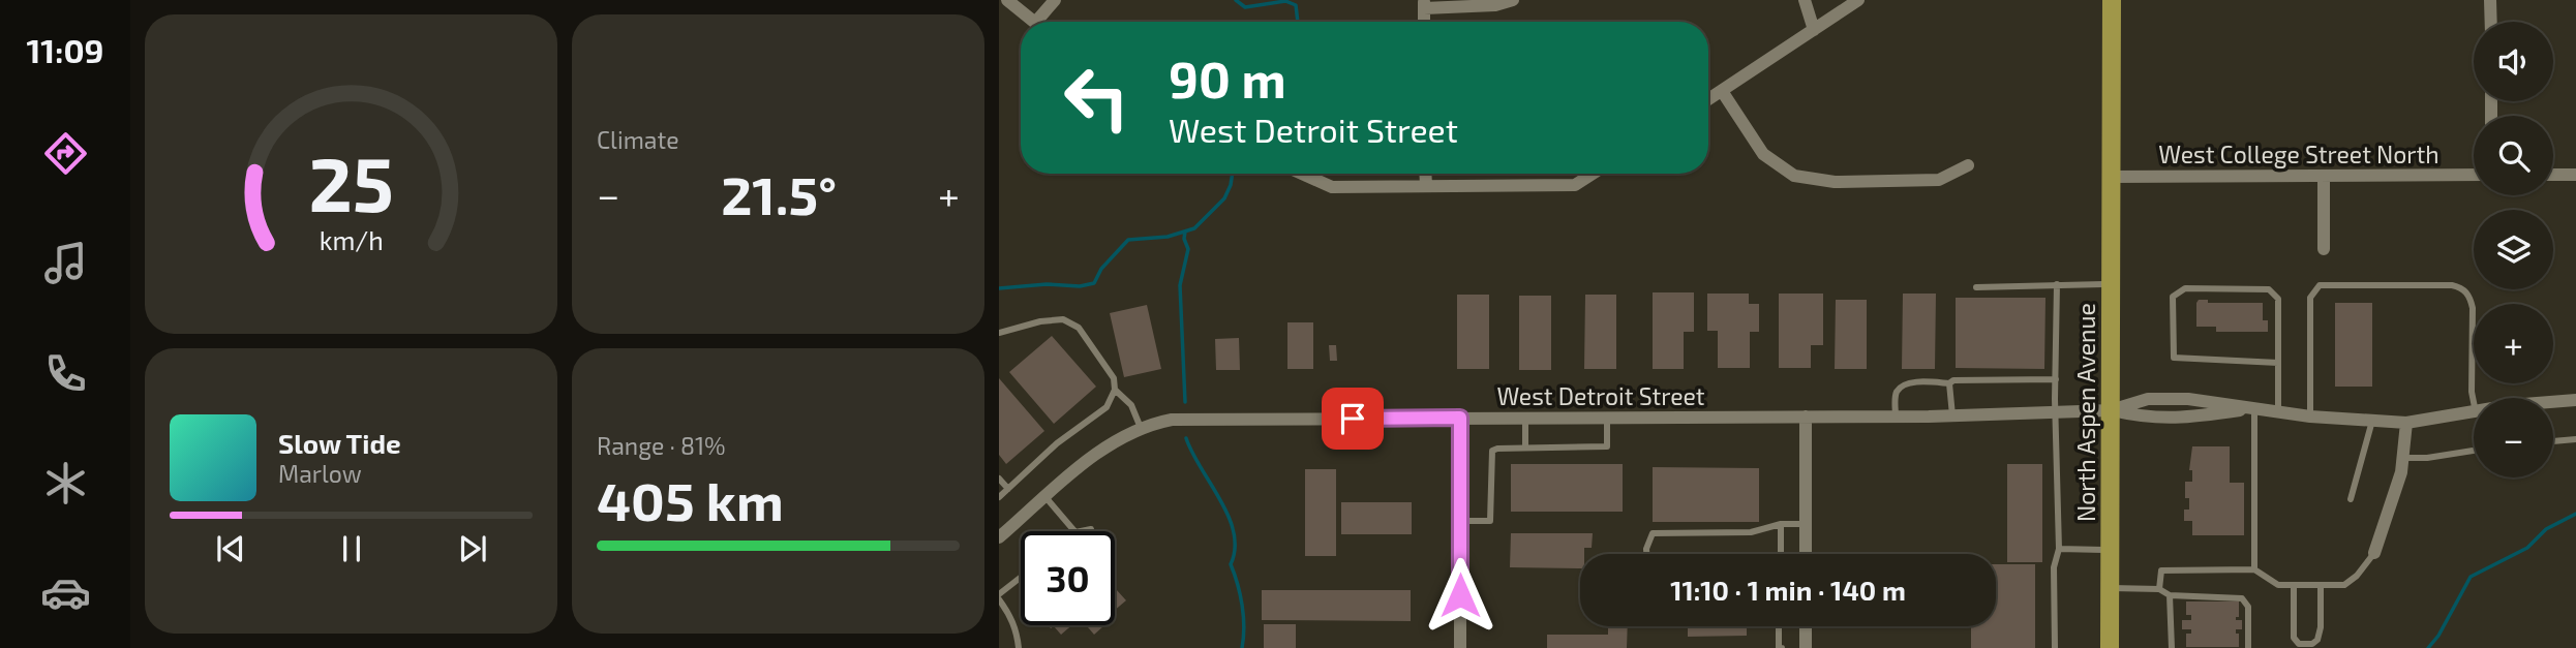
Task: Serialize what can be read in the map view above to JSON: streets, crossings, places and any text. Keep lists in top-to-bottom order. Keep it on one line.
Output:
{"streets":{"main road":["North Aspen Avenue"],"street":["West College Street North","West Detroit Street"]},"crossings":[["West College Street North","North Aspen Avenue"],["West Detroit Street","North Aspen Avenue"]],"page":{"tabs":"11:09","tile":["Climate",["Range · 81%","405 km"]],"map_buttons":["+","−"],"turn":["90 m","West Detroit Street"],"heat":["−","21.5°","+"],"song":["Slow Tide","Marlow"],"limit":"30","trip":"11:10 · 1 min · 140 m","gauge":["25","km/h"]}}
